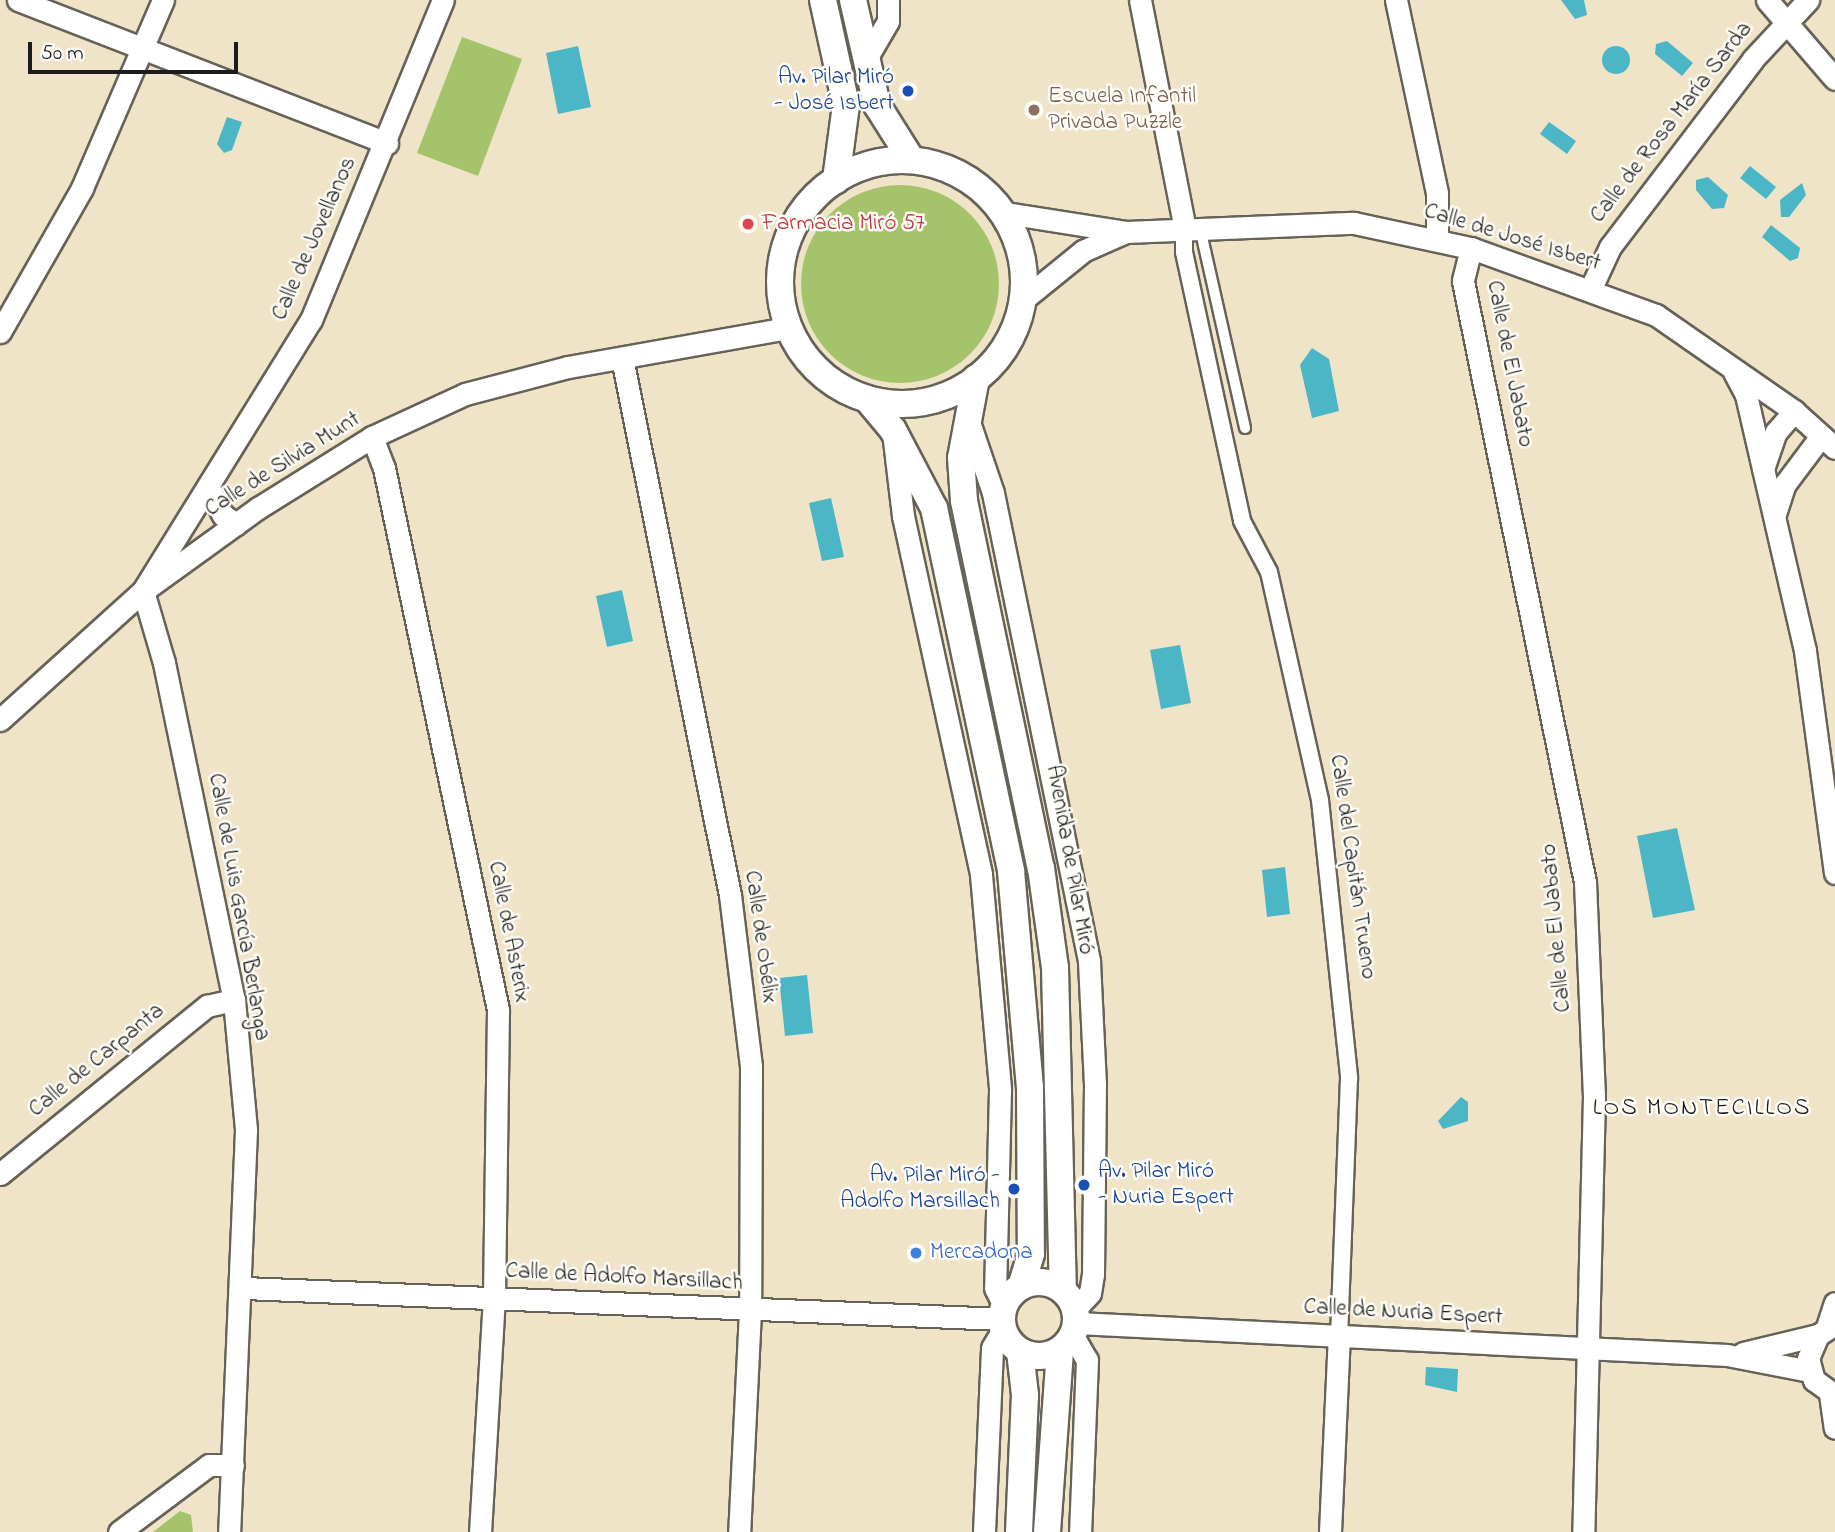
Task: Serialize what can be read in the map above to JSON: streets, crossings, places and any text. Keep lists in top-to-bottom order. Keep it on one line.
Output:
{"streets":{"street":["Calle de Rosa María Sarda","Calle de José Isbert","Calle de Jovellanos","Calle de El Jabato","Calle de Silvia Munt","Avenida de Pilar Miró","Calle del Capitán Trueno","Calle de Luis García Berlanga","Calle de Asterix","Calle de Obélix","Calle de Carpanta","Calle de Adolfo Marsillach","Calle de Nuria Espert"]},"crossings":[["Calle de Rosa María Sarda","Calle de José Isbert"],["Calle de José Isbert","Calle de El Jabato"],["Calle de José Isbert","Calle de Silvia Munt"],["Calle de José Isbert","Avenida de Pilar Miró"],["Calle de José Isbert","Calle del Capitán Trueno"],["Calle de Jovellanos","Calle de Silvia Munt"],["Calle de Jovellanos","Calle de Luis García Berlanga"],["Calle de El Jabato","Calle de Nuria Espert"],["Calle de Silvia Munt","Avenida de Pilar Miró"],["Calle de Silvia Munt","Calle de Luis García Berlanga"],["Calle de Silvia Munt","Calle de Asterix"],["Calle de Silvia Munt","Calle de Obélix"],["Avenida de Pilar Miró","Calle de Nuria Espert"],["Calle del Capitán Trueno","Calle de Nuria Espert"],["Calle de Luis García Berlanga","Calle de Carpanta"],["Calle de Luis García Berlanga","Calle de Adolfo Marsillach"],["Calle de Asterix","Calle de Adolfo Marsillach"],["Calle de Obélix","Calle de Adolfo Marsillach"]],"districts":["LOS MONTECILLOS"],"places":["Av. Pilar Miró - José Isbert","Escuela Infantil Privada Puzzle","Farmacia Miró 57","Av. Pilar Miró - Nuria Espert","Av. Pilar Miró - Adolfo Marsillach","Mercadona"],"scale_bar":"50 m"}
